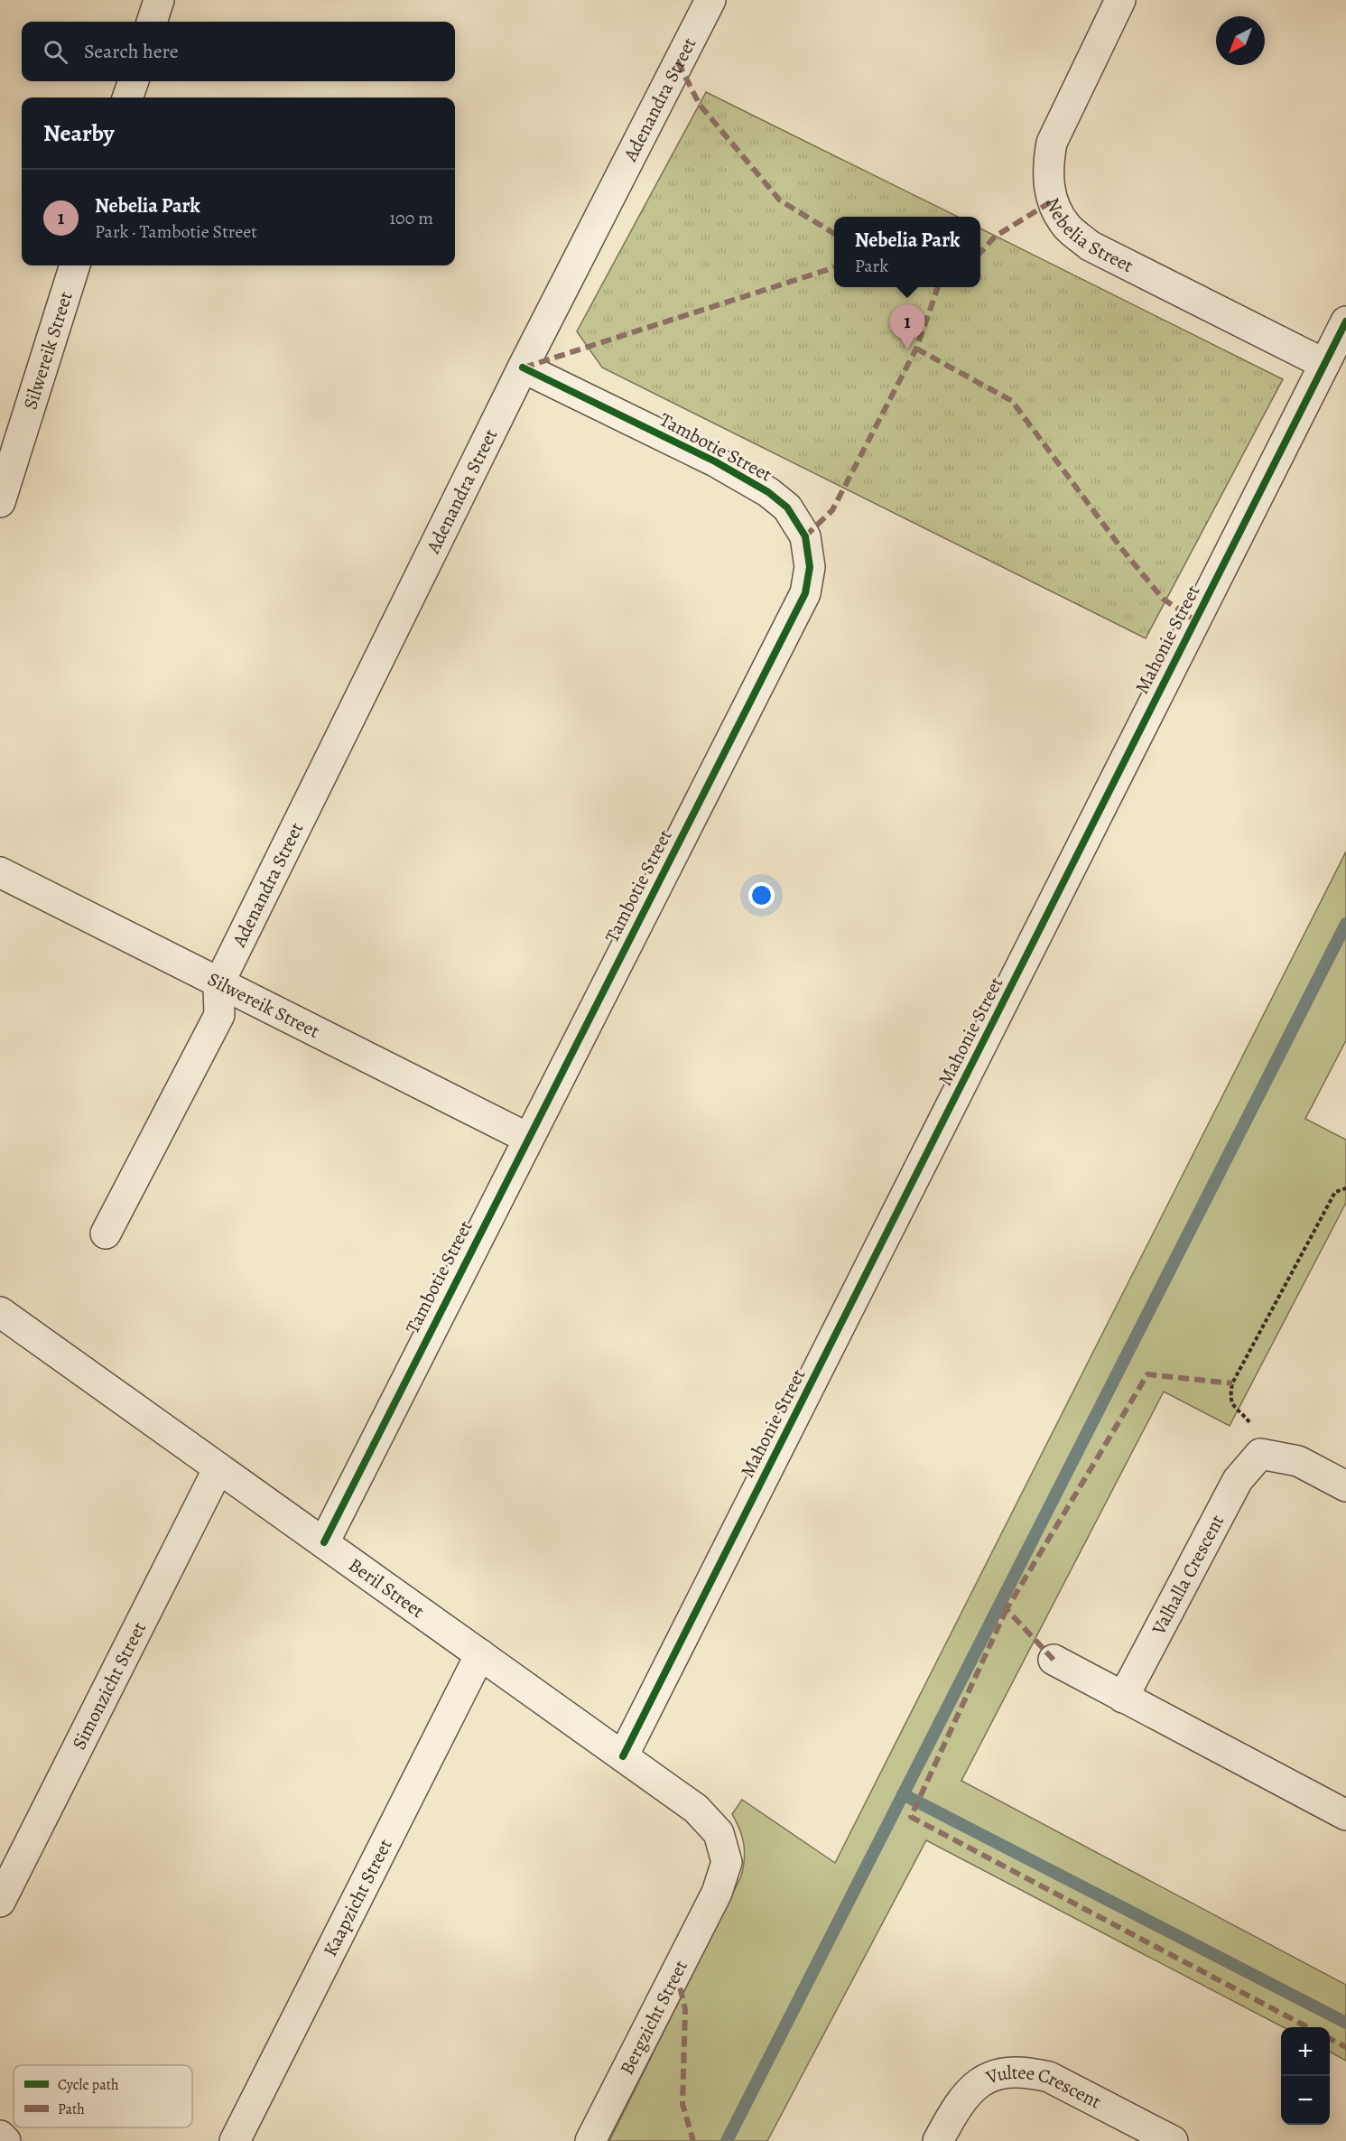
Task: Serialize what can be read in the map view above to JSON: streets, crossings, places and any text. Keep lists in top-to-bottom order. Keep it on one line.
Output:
{"streets":{"street":["Adenandra Street","Nebelia Street","Silwereik Street","Tambotie Street","Mahonie Street","Valhalla Crescent","Beril Street","Simonzicht Street","Kaapzicht Street","Bergzicht Street","Vultee Crescent"]},"crossings":[["Adenandra Street","Silwereik Street"],["Adenandra Street","Tambotie Street"],["Nebelia Street","Mahonie Street"],["Silwereik Street","Tambotie Street"],["Tambotie Street","Beril Street"],["Mahonie Street","Beril Street"],["Beril Street","Simonzicht Street"],["Beril Street","Kaapzicht Street"],["Beril Street","Bergzicht Street"]],"legend":["Cycle path","Path"],"north":"bottom left","page":{"search":"Search here","heading":"Nearby","list":[{"mark":"1","name":"Nebelia Park","note":"Park · Tambotie Street","value":"100 m"}],"popup":["Nebelia Park","Park"],"pins":"1","map_buttons":["+","−"]}}
